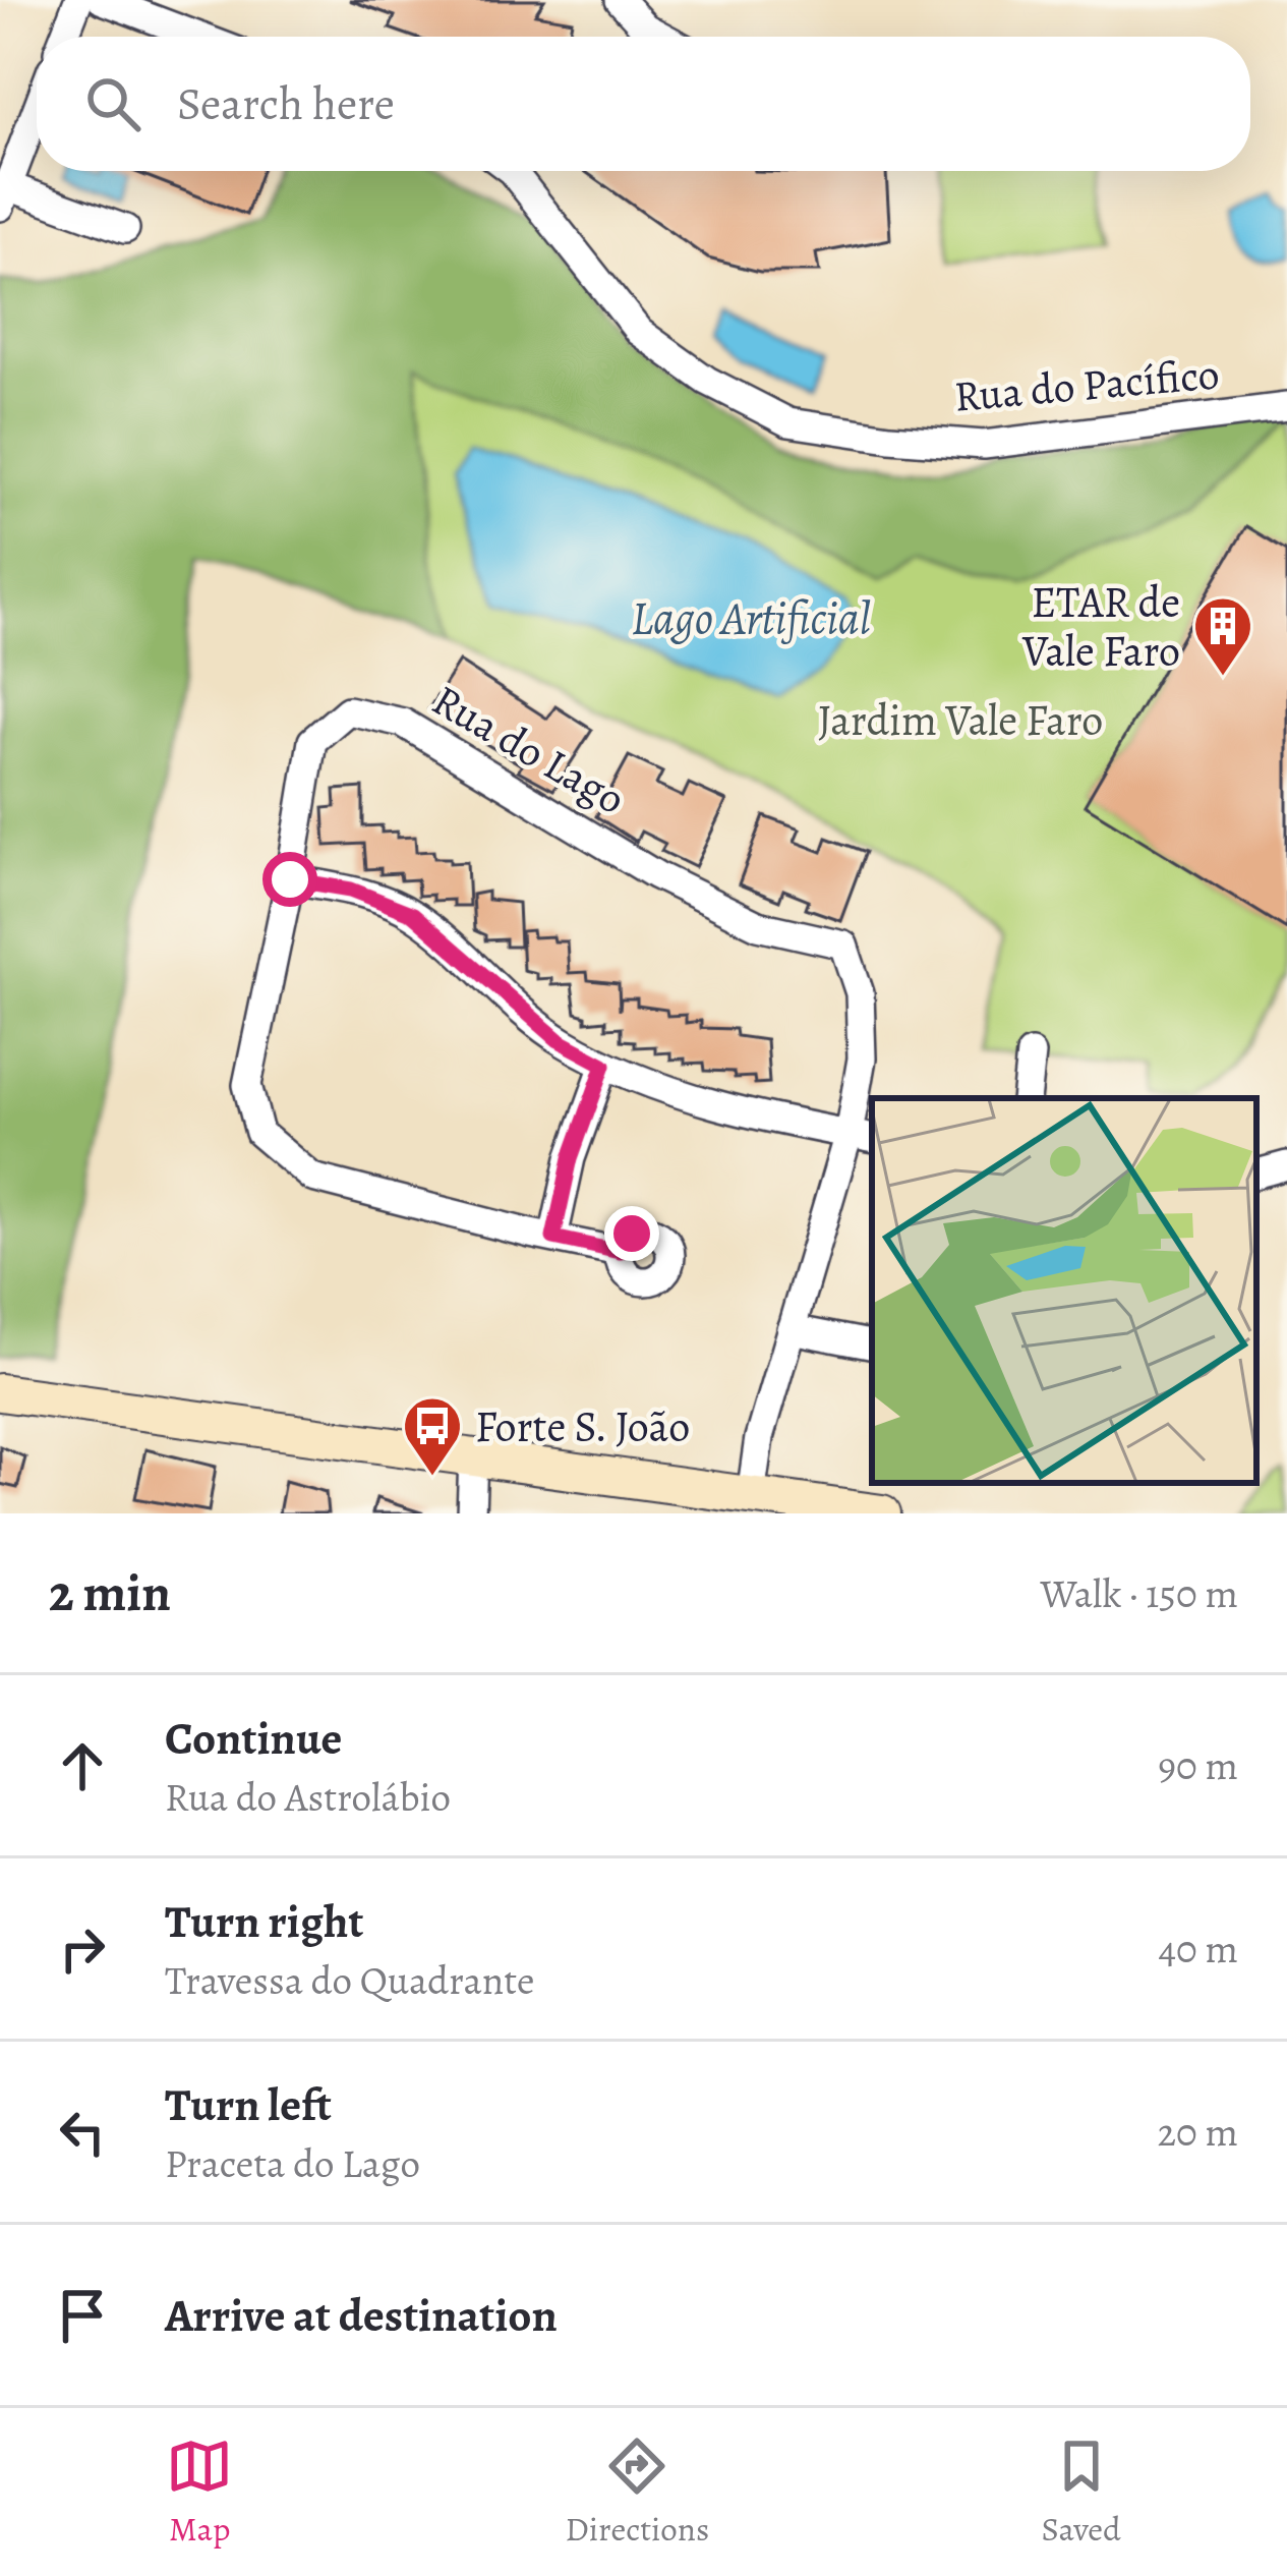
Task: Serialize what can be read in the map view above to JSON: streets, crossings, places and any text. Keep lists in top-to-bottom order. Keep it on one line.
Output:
{"streets":{"street":["Rua do Pacífico","Rua do Lago"]},"water":["Lago Artificial"],"parks":["Jardim Vale Faro"],"places":{"building":["ETAR de Vale Faro"],"bus stop":["Forte S. João"]},"page":{"search":"Search here","heading":["2 min","Walk · 150 m"],"list":[["Continue","Rua do Astrolábio","90 m"],["Turn right","Travessa do Quadrante","40 m"],["Turn left","Praceta do Lago","20 m"],"Arrive at destination"],"nav":["Map","Directions","Saved"]}}
